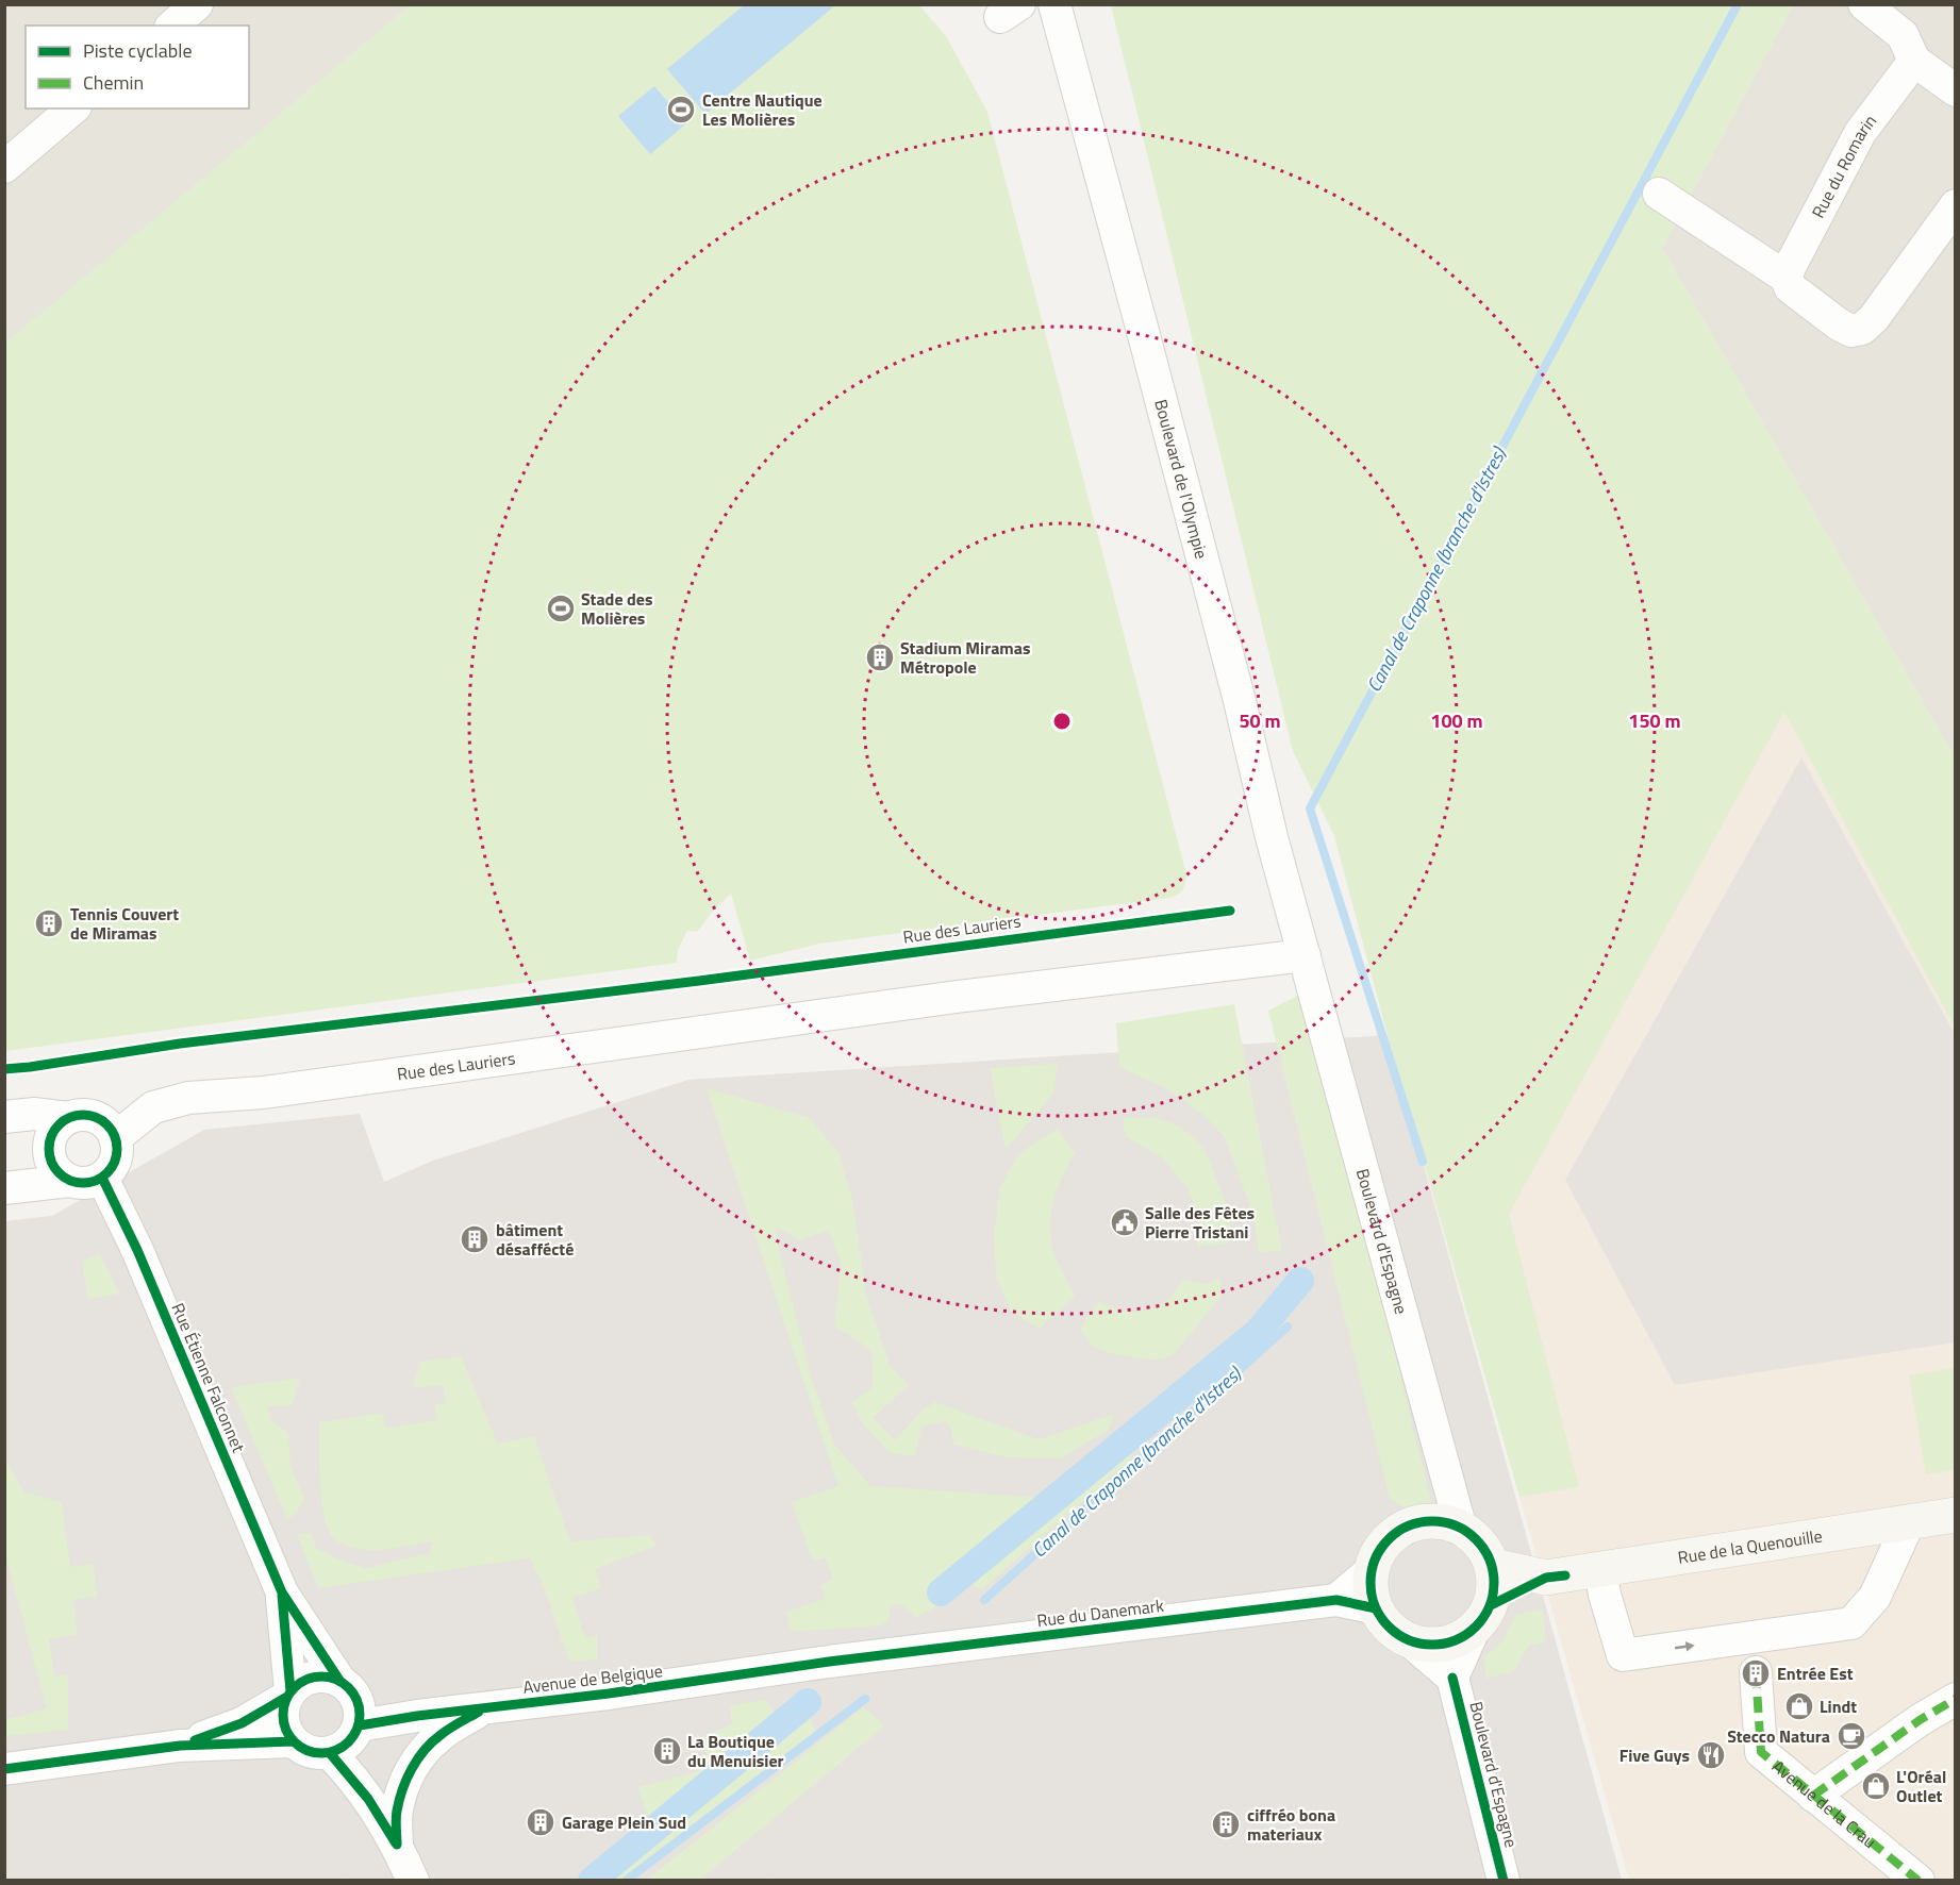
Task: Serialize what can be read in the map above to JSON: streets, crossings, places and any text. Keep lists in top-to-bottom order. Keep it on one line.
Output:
{"streets":{"street":["Rue du Romarin","Boulevard de l'Olympie","Rue des Lauriers","Boulevard d'Espagne","Rue Étienne Falconnet","Rue de la Quenouille","Rue du Danemark","Avenue de Belgique","Avenue de la Crau"]},"crossings":[["Boulevard de l'Olympie","Rue des Lauriers"],["Boulevard de l'Olympie","Boulevard d'Espagne"],["Rue des Lauriers","Boulevard d'Espagne"],["Rue des Lauriers","Rue Étienne Falconnet"],["Boulevard d'Espagne","Rue de la Quenouille"],["Boulevard d'Espagne","Rue du Danemark"],["Rue Étienne Falconnet","Avenue de Belgique"],["Rue de la Quenouille","Rue du Danemark"],["Rue du Danemark","Avenue de Belgique"]],"water":["Canal de Craponne (branche d'Istres)"],"places":{"sports":["Centre Nautique Les Molières","Stade des Molières"],"building":["Stadium Miramas Métropole","Tennis Couvert de Miramas","bâtiment désaffécté","Entrée Est","La Boutique du Menuisier","Garage Plein Sud","ciffréo bona materiaux"],"public building":["Salle des Fêtes Pierre Tristani"],"shop":["Lindt","L'Oréal Outlet"],"cafe":["Stecco Natura"],"restaurant":["Five Guys"]},"legend":["Piste cyclable","Chemin"],"rings":["50 m","100 m","150 m"]}
